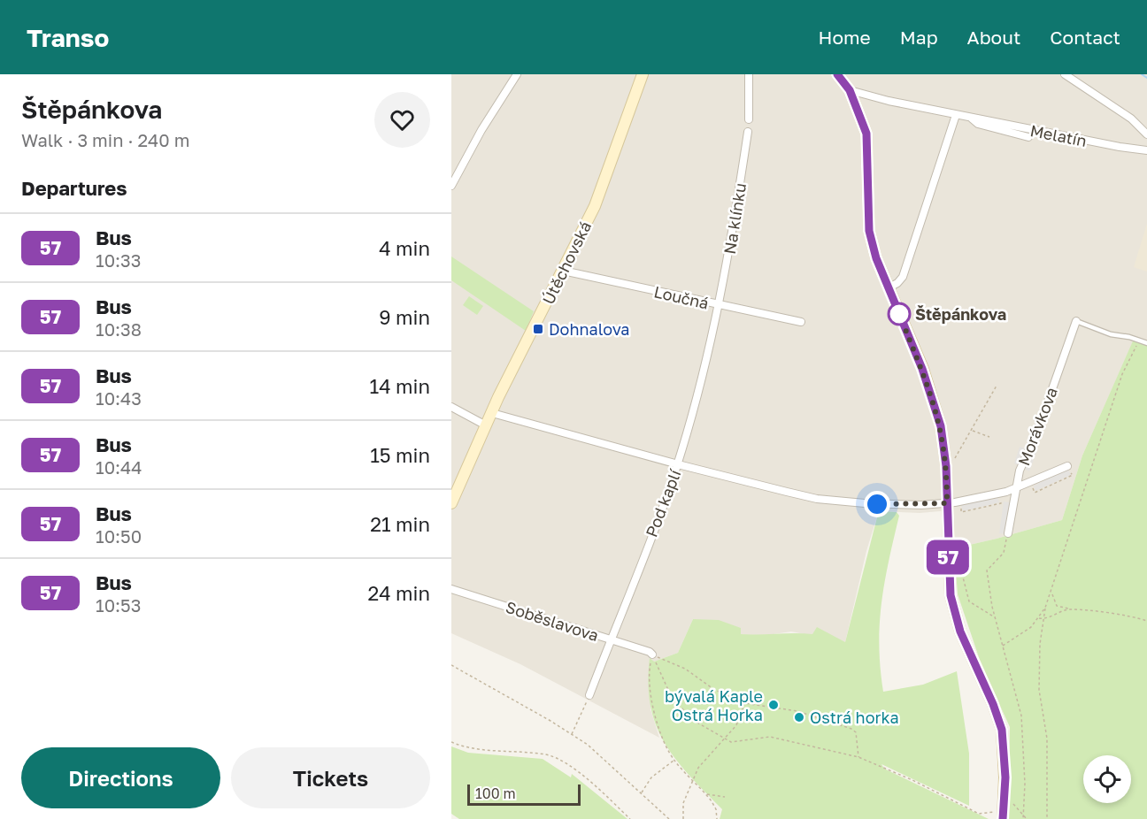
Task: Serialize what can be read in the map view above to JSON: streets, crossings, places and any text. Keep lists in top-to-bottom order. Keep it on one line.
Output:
{"streets":{"street":["Melatín","Na klínku","Útěchovská","Loučná","Morávkova","Pod kaplí","Soběslavova"]},"crossings":[["Na klínku","Loučná"],["Na klínku","Pod kaplí"],["Útěchovská","Loučná"],["Loučná","Pod kaplí"],["Pod kaplí","Soběslavova"]],"places":{"other":["Štěpánkova","bývalá Kaple Ostrá Horka","Ostrá horka"],"transit":["Dohnalova"]},"lines":["bus line 57"],"scale_bar":"100 m","page":{"header":"Transo","nav":["Home","Map","About","Contact"],"heading":[["Štěpánkova","Walk · 3 min · 240 m"],"Departures"],"on_map":"57","list":[{"mark":"57","name":"Bus","note":"10:33","value":"4 min"},{"mark":"57","name":"Bus","note":"10:38","value":"9 min"},{"mark":"57","name":"Bus","note":"10:43","value":"14 min"},{"mark":"57","name":"Bus","note":"10:44","value":"15 min"},{"mark":"57","name":"Bus","note":"10:50","value":"21 min"},{"mark":"57","name":"Bus","note":"10:53","value":"24 min"}],"buttons":["Directions","Tickets"],"scale":"100 m"}}
